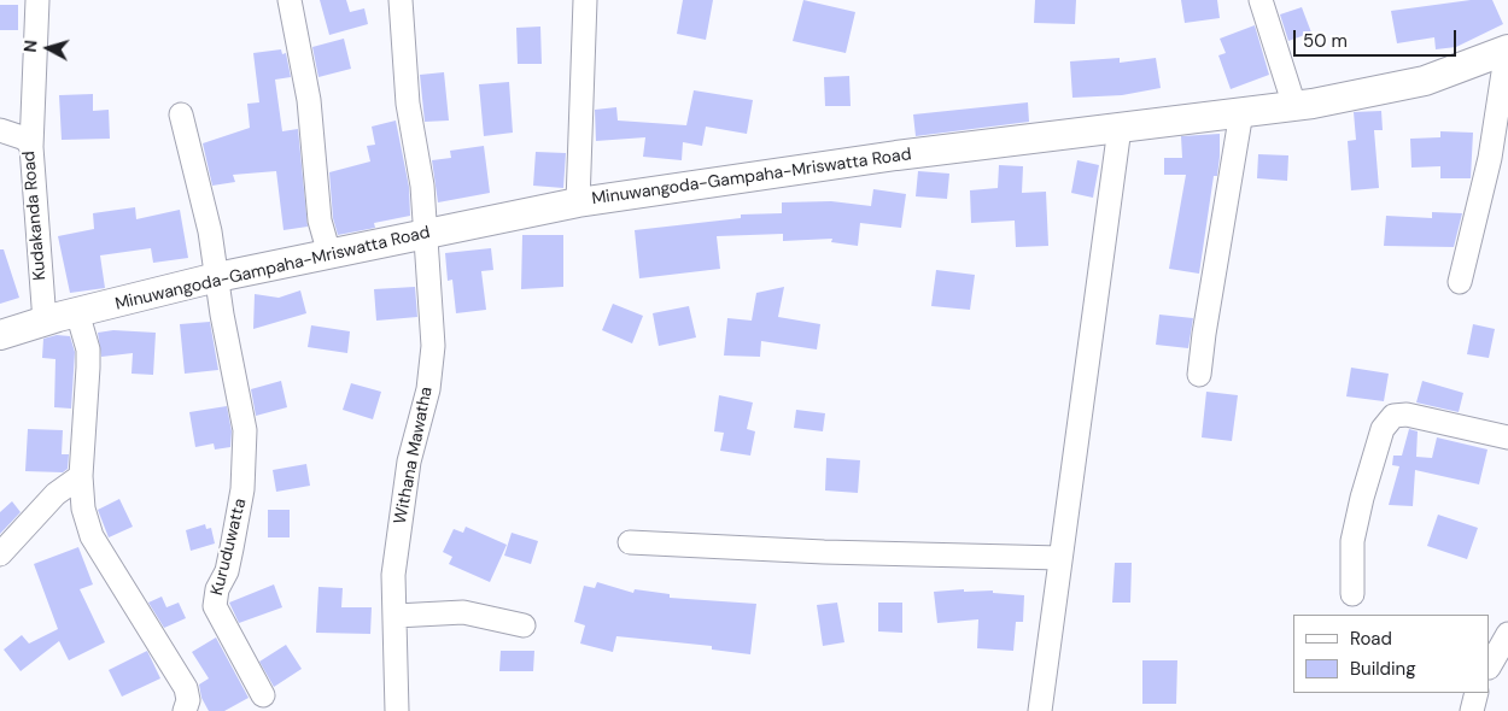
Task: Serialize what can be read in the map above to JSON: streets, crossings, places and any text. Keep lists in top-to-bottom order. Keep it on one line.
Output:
{"streets":{"main road":["Minuwangoda-Gampaha-Mriswatta Road"],"street":["Kudakanda Road","Withana Mawatha","Kuruduwatta"]},"crossings":[["Minuwangoda-Gampaha-Mriswatta Road","Kudakanda Road"],["Minuwangoda-Gampaha-Mriswatta Road","Withana Mawatha"],["Minuwangoda-Gampaha-Mriswatta Road","Kuruduwatta"]],"legend":["Road","Building"],"scale_bar":"50 m","north":"left"}
